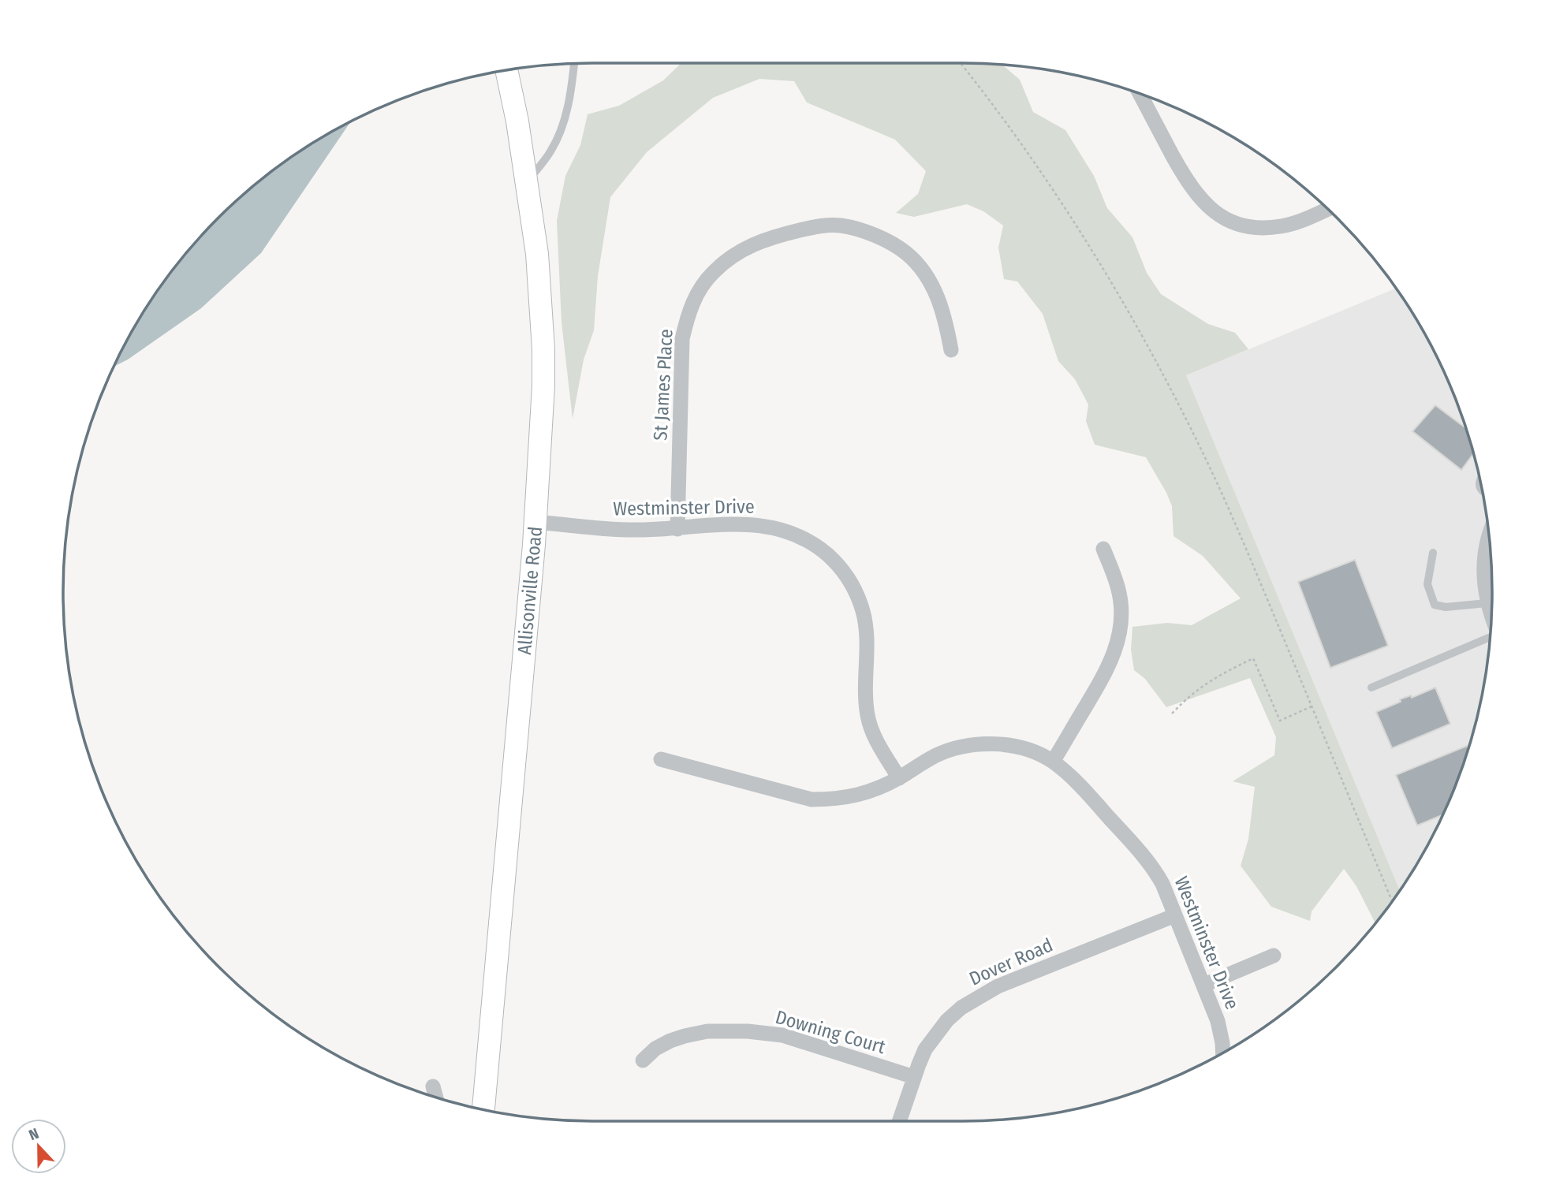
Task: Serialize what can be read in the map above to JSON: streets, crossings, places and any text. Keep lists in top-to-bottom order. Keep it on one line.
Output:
{"streets":{"main road":["Allisonville Road"],"street":["St James Place","Westminster Drive","Dover Road","Downing Court"]},"crossings":[["St James Place","Westminster Drive"],["Westminster Drive","Allisonville Road"],["Westminster Drive","Dover Road"],["Dover Road","Downing Court"]],"north":"top"}
